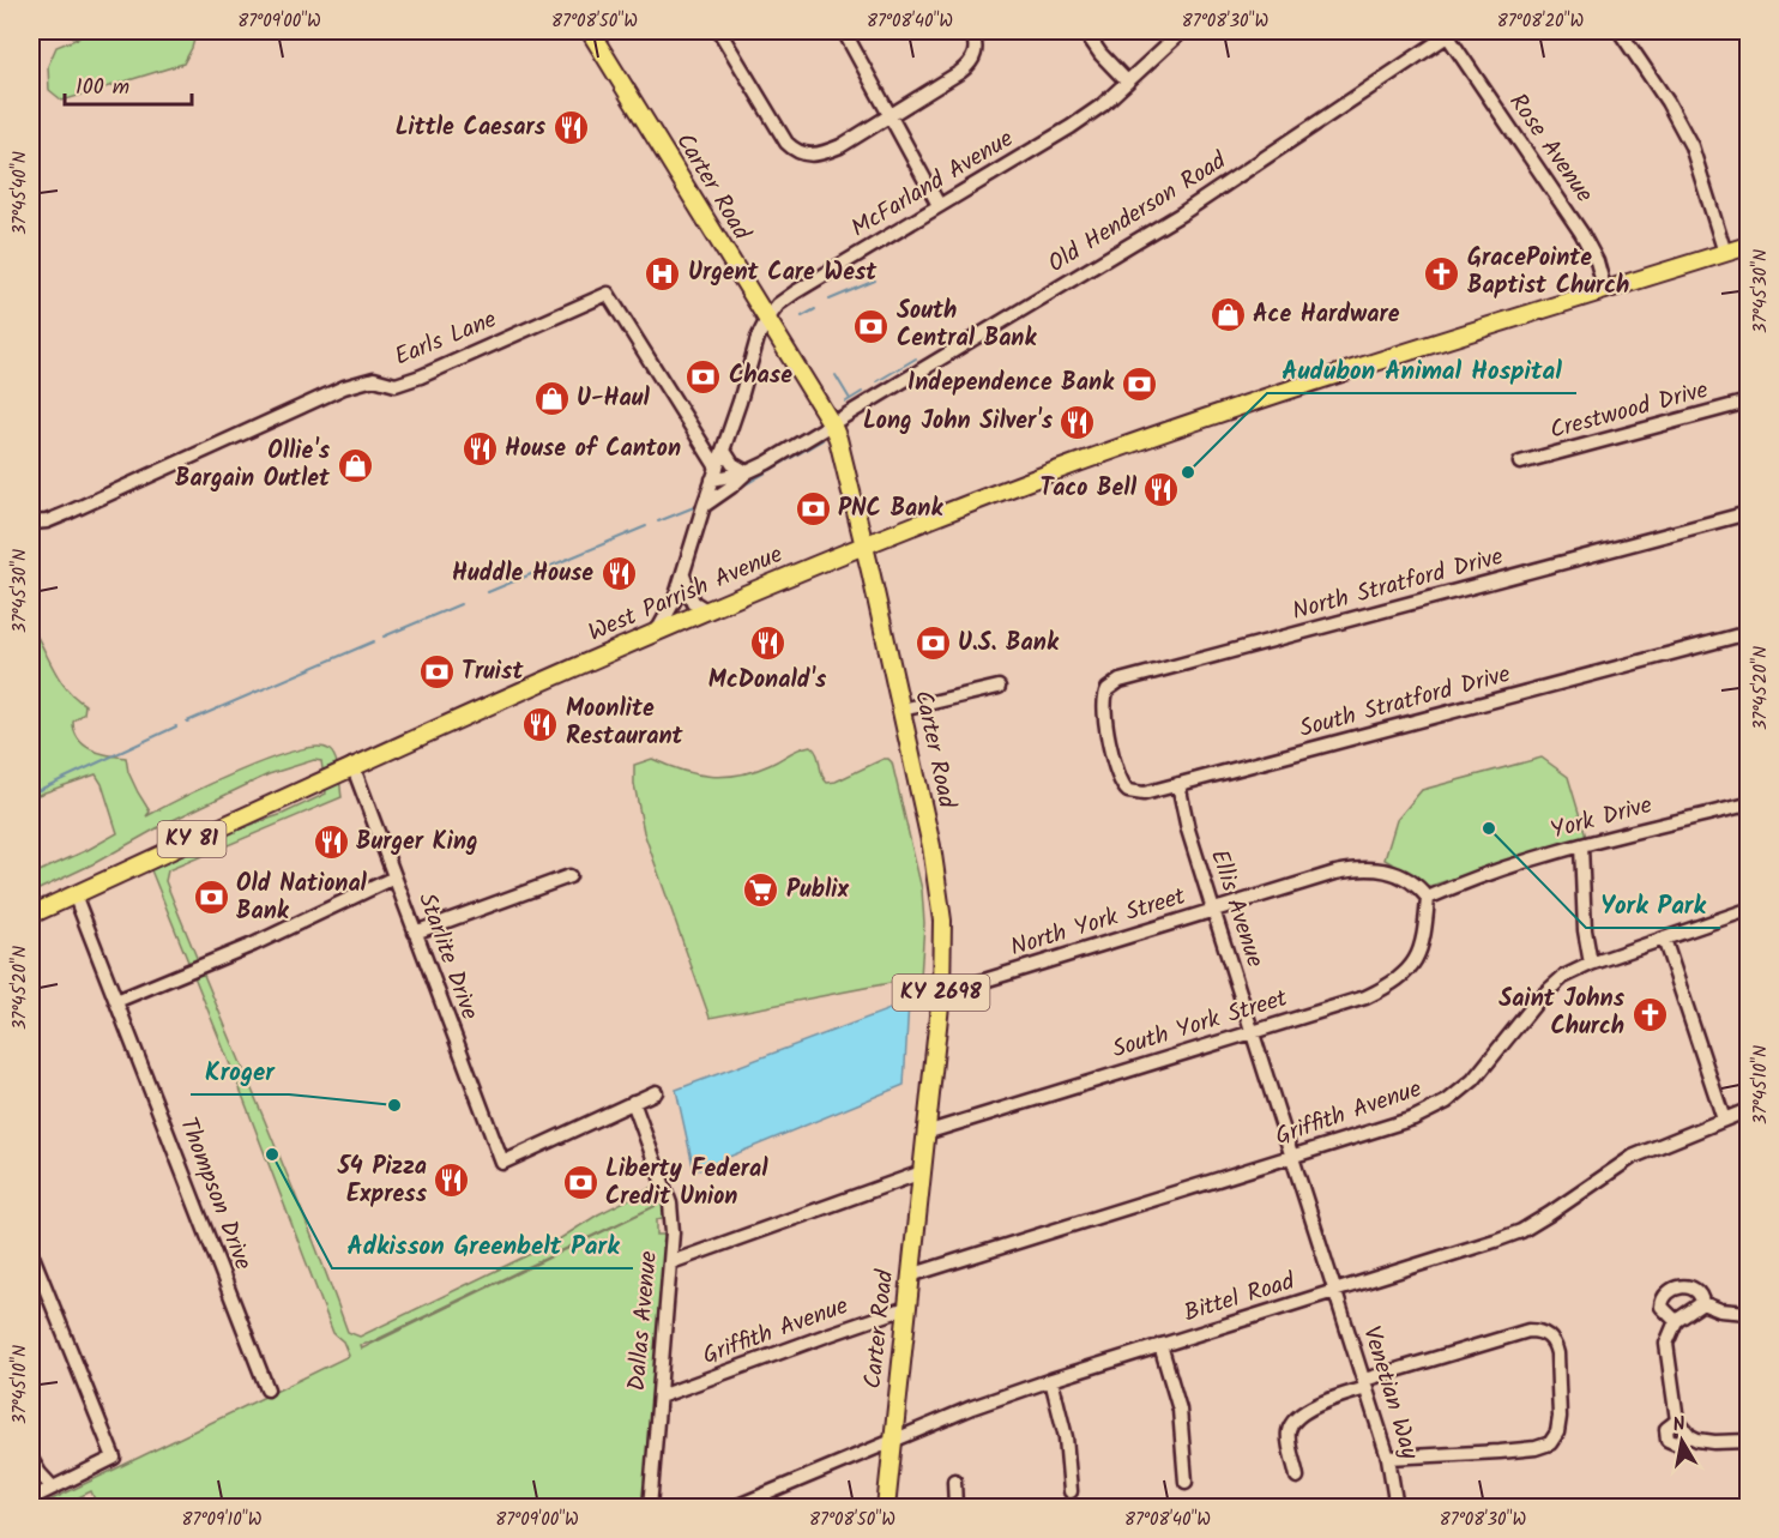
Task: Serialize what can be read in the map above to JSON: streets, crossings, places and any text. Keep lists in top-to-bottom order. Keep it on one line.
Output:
{"streets":{"main road":["Carter Road","West Parrish Avenue","KY 81","KY 2698"],"street":["Rose Avenue","McFarland Avenue","Old Henderson Road","Earls Lane","Crestwood Drive","North Stratford Drive","South Stratford Drive","York Drive","Ellis Avenue","North York Street","Starlite Drive","South York Street","Griffith Avenue","Thompson Drive","Bittel Road","Dallas Avenue","Venetian Way"]},"crossings":[["Rose Avenue","Old Henderson Road"],["Rose Avenue","West Parrish Avenue"],["McFarland Avenue","Carter Road"],["McFarland Avenue","Old Henderson Road"],["McFarland Avenue","Earls Lane"],["Carter Road","Old Henderson Road"],["Carter Road","West Parrish Avenue"],["Carter Road","North York Street"],["Carter Road","South York Street"],["Carter Road","Griffith Avenue"],["Carter Road","Bittel Road"],["Old Henderson Road","Earls Lane"],["North Stratford Drive","South Stratford Drive"],["West Parrish Avenue","Starlite Drive"],["West Parrish Avenue","Thompson Drive"],["South Stratford Drive","Ellis Avenue"],["York Drive","North York Street"],["York Drive","South York Street"],["Ellis Avenue","North York Street"],["Ellis Avenue","South York Street"],["Ellis Avenue","Griffith Avenue"],["Ellis Avenue","Bittel Road"],["Ellis Avenue","Venetian Way"],["North York Street","South York Street"],["Starlite Drive","Dallas Avenue"],["Griffith Avenue","Dallas Avenue"],["Bittel Road","Venetian Way"]],"places":{"restaurant":["Little Caesars","Long John Silver's","House of Canton","Taco Bell","Huddle House","McDonald's","Moonlite Restaurant","Burger King","54 Pizza Express"],"hospital":["Urgent Care West"],"church":["GracePointe Baptist Church","Saint Johns Church"],"shop":["Ace Hardware","U-Haul","Ollie's Bargain Outlet"],"bank":["South Central Bank","Chase","Independence Bank","PNC Bank","U.S. Bank","Truist","Old National Bank","Liberty Federal Credit Union"],"other":["Audubon Animal Hospital","York Park","Kroger","Adkisson Greenbelt Park"],"supermarket":["Publix"]},"scale_bar":"100 m","north":"top","coordinates":["87°09'00\"W","87°08'50\"W","87°08'40\"W","87°08'30\"W","87°08'20\"W","37°45'40\"N","37°45'30\"N","37°45'20\"N","37°45'10\"N","87°09'10\"W"]}
